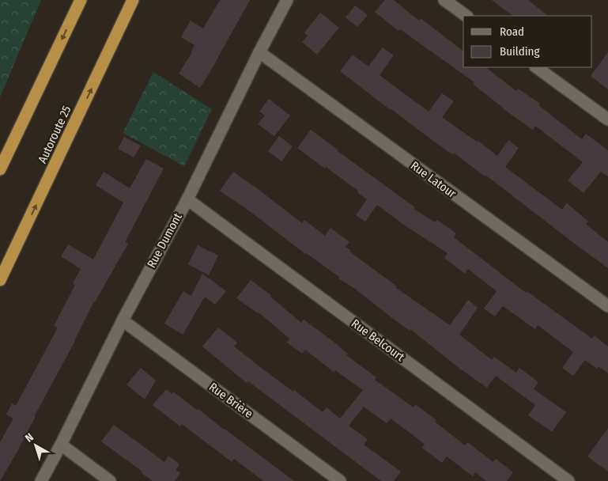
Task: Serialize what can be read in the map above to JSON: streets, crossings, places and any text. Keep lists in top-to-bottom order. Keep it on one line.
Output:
{"streets":{"highway":["Autoroute 25"],"street":["Rue Latour","Rue Dumont","Rue Belcourt","Rue Brière"]},"crossings":[["Rue Latour","Rue Dumont"],["Rue Dumont","Rue Belcourt"],["Rue Dumont","Rue Brière"]],"legend":["Road","Building"],"north":"top left"}
